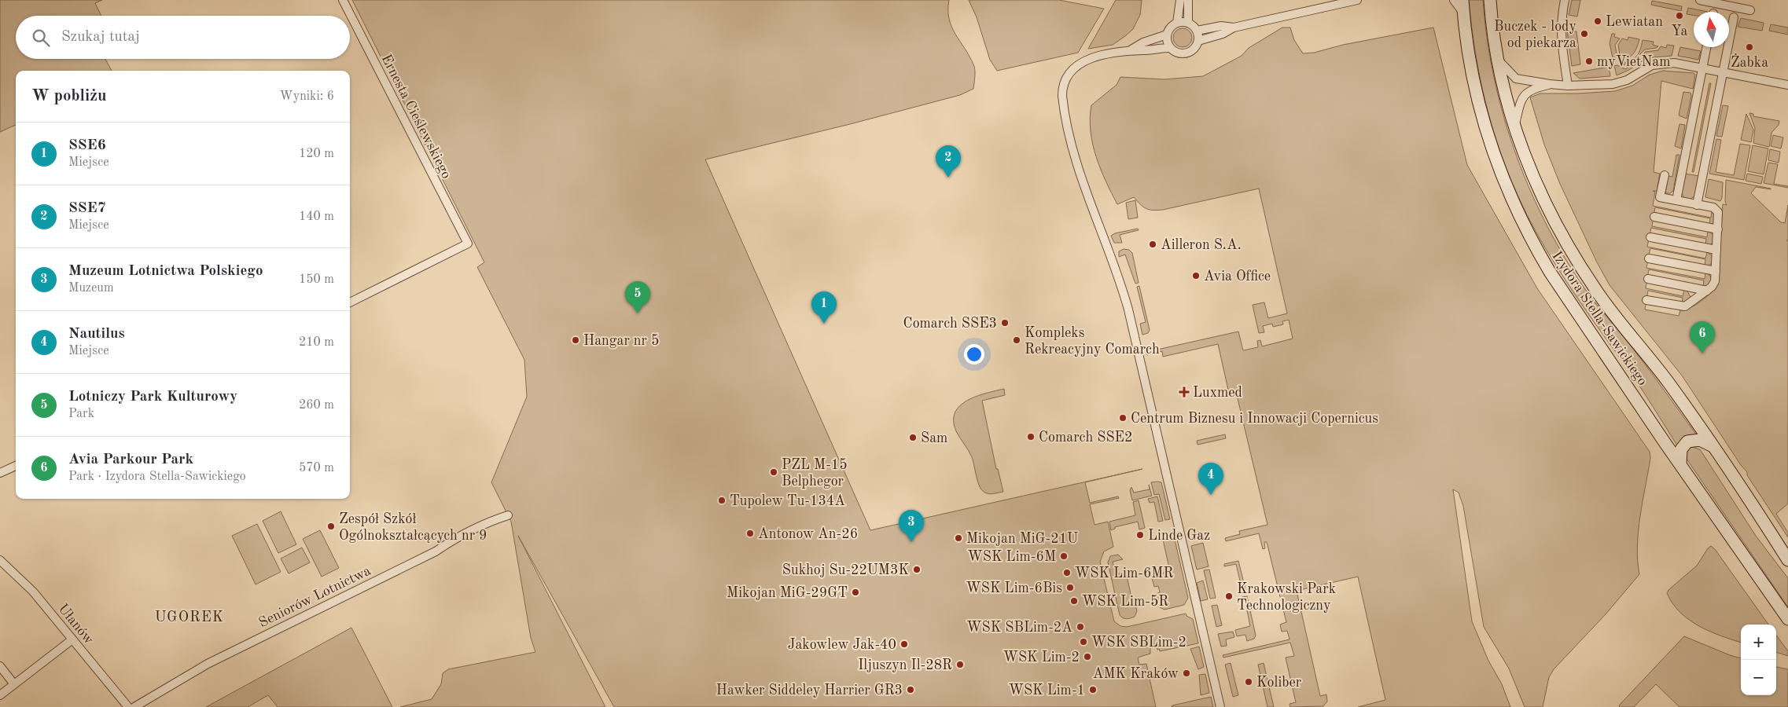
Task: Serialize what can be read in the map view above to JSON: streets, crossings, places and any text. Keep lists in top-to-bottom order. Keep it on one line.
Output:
{"streets":{"main road":["Izydora Stella-Sawickiego"],"street":["Ernesta Cieślewskiego","Seniorów Lotnictwa","Ułanów"]},"districts":["UGOREK"],"places":{"other":["Ya","Lewiatan","Buczek - lody od piekarza","Żabka","myVietNam","Ailleron S.A.","Avia Office","Comarch SSE3","Hangar nr 5","Kompleks Rekreacyjny Comarch","Centrum Biznesu i Innowacji Copernicus","Comarch SSE2","Sam","PZL M-15 Belphegor","Tupolew Tu-134A","Zespół Szkół Ogólnokształcących nr 9","Antonow An-26","Linde Gaz","Mikojan MiG-21U","WSK Lim-6M","Sukhoj Su-22UM3K","WSK Lim-6MR","WSK Lim-6Bis","Mikojan MiG-29GT","Krakowski Park Technologiczny","WSK Lim-5R","WSK SBLim-2A","WSK SBLim-2","Jakowlew Jak-40","WSK Lim-2","Iljuszyn Il-28R","AMK Kraków","Koliber","Hawker Siddeley Harrier GR3","WSK Lim-1"],"health":["Luxmed"]},"north":"top","page":{"search":"Szukaj tutaj","heading":["W pobliżu","Wyniki: 6"],"list":[{"mark":"1","name":"SSE6","note":"Miejsce","value":"120 m"},{"mark":"2","name":"SSE7","note":"Miejsce","value":"140 m"},{"mark":"3","name":"Muzeum Lotnictwa Polskiego","note":"Muzeum","value":"150 m"},{"mark":"4","name":"Nautilus","note":"Miejsce","value":"210 m"},{"mark":"5","name":"Lotniczy Park Kulturowy","note":"Park","value":"260 m"},{"mark":"6","name":"Avia Parkour Park","note":"Park · Izydora Stella-Sawickiego","value":"570 m"}],"pins":["2","5","1","6","4","3"],"map_buttons":["+","−"]}}
